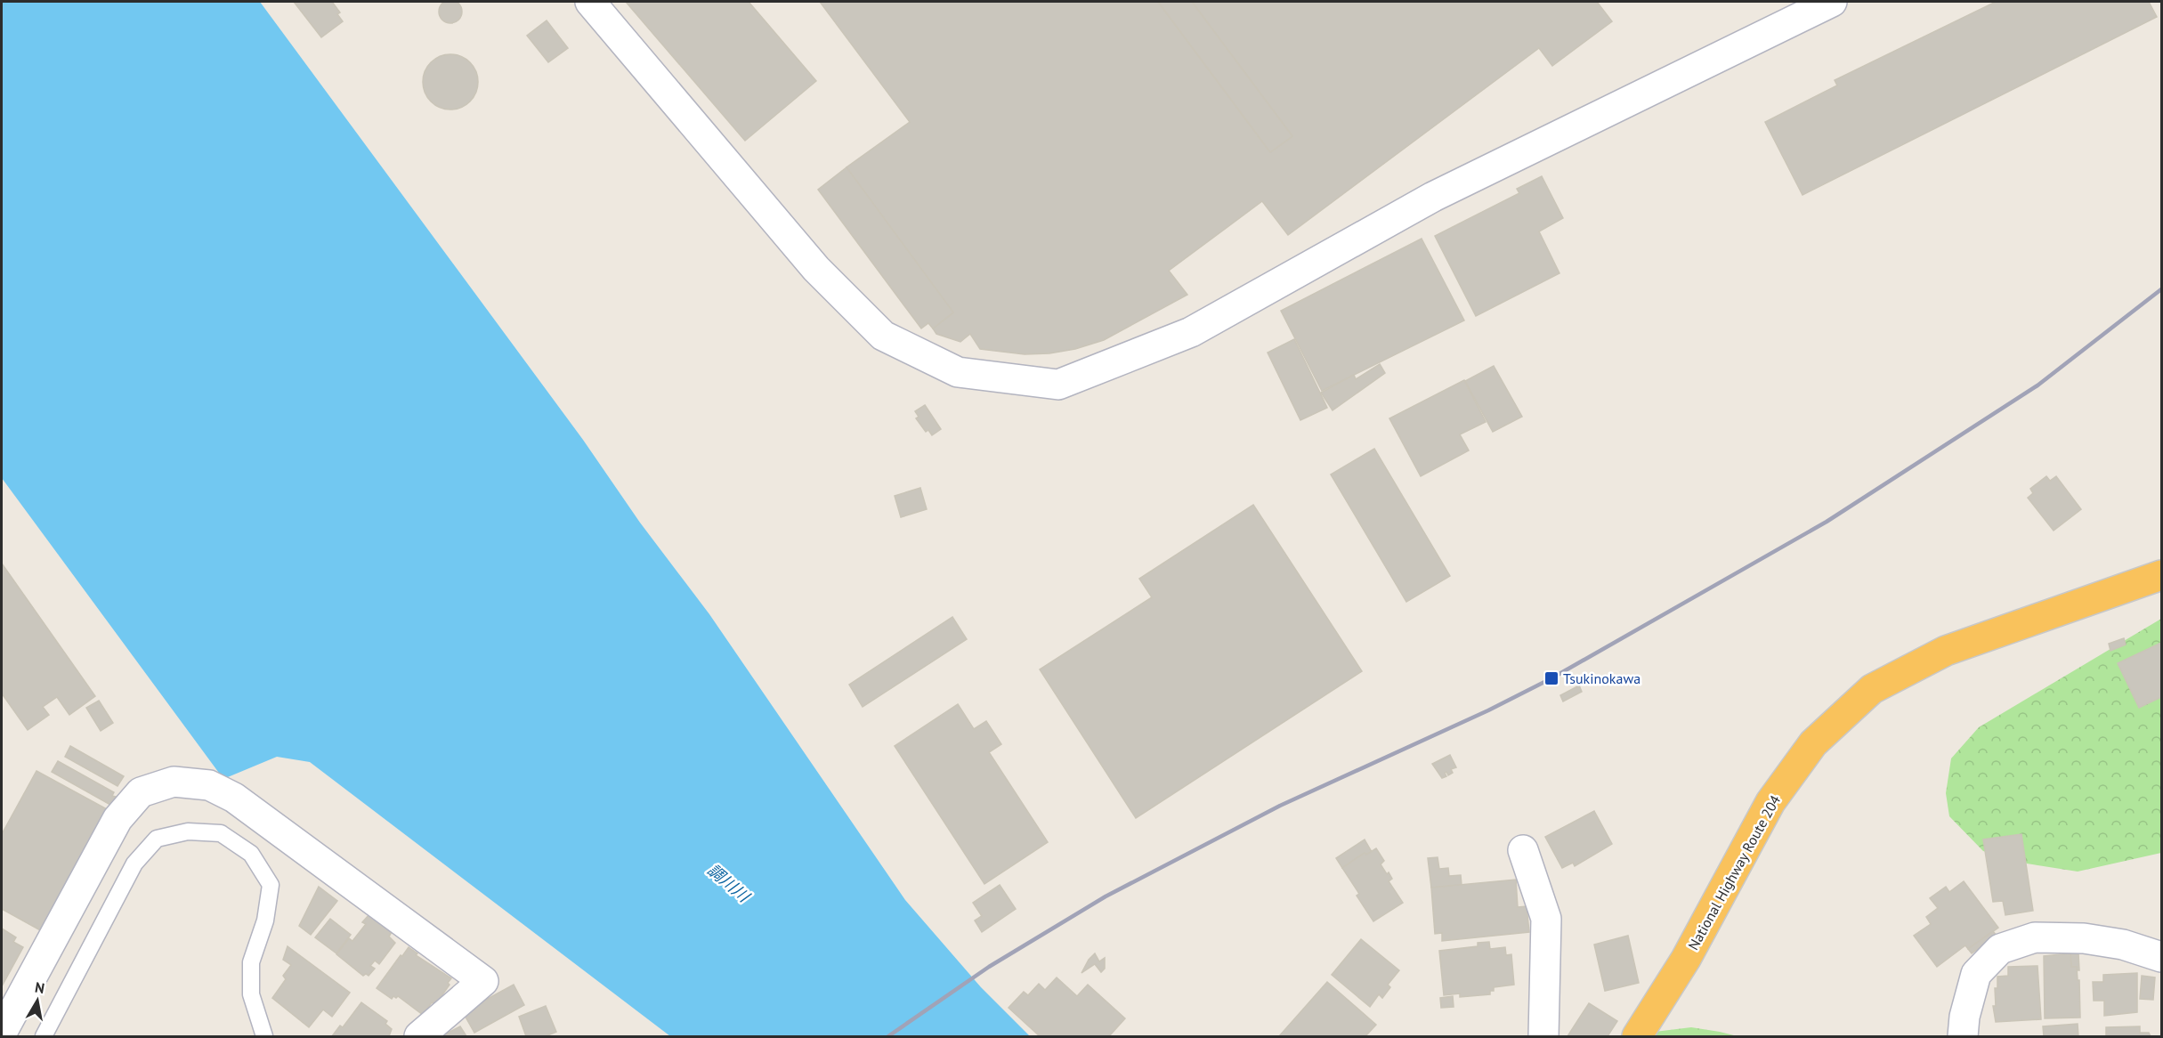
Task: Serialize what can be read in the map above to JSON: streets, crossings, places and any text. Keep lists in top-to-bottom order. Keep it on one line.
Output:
{"streets":{"highway":["National Highway Route 204"]},"water":["調川川"],"places":{"transit":["Tsukinokawa"]},"north":"top"}
